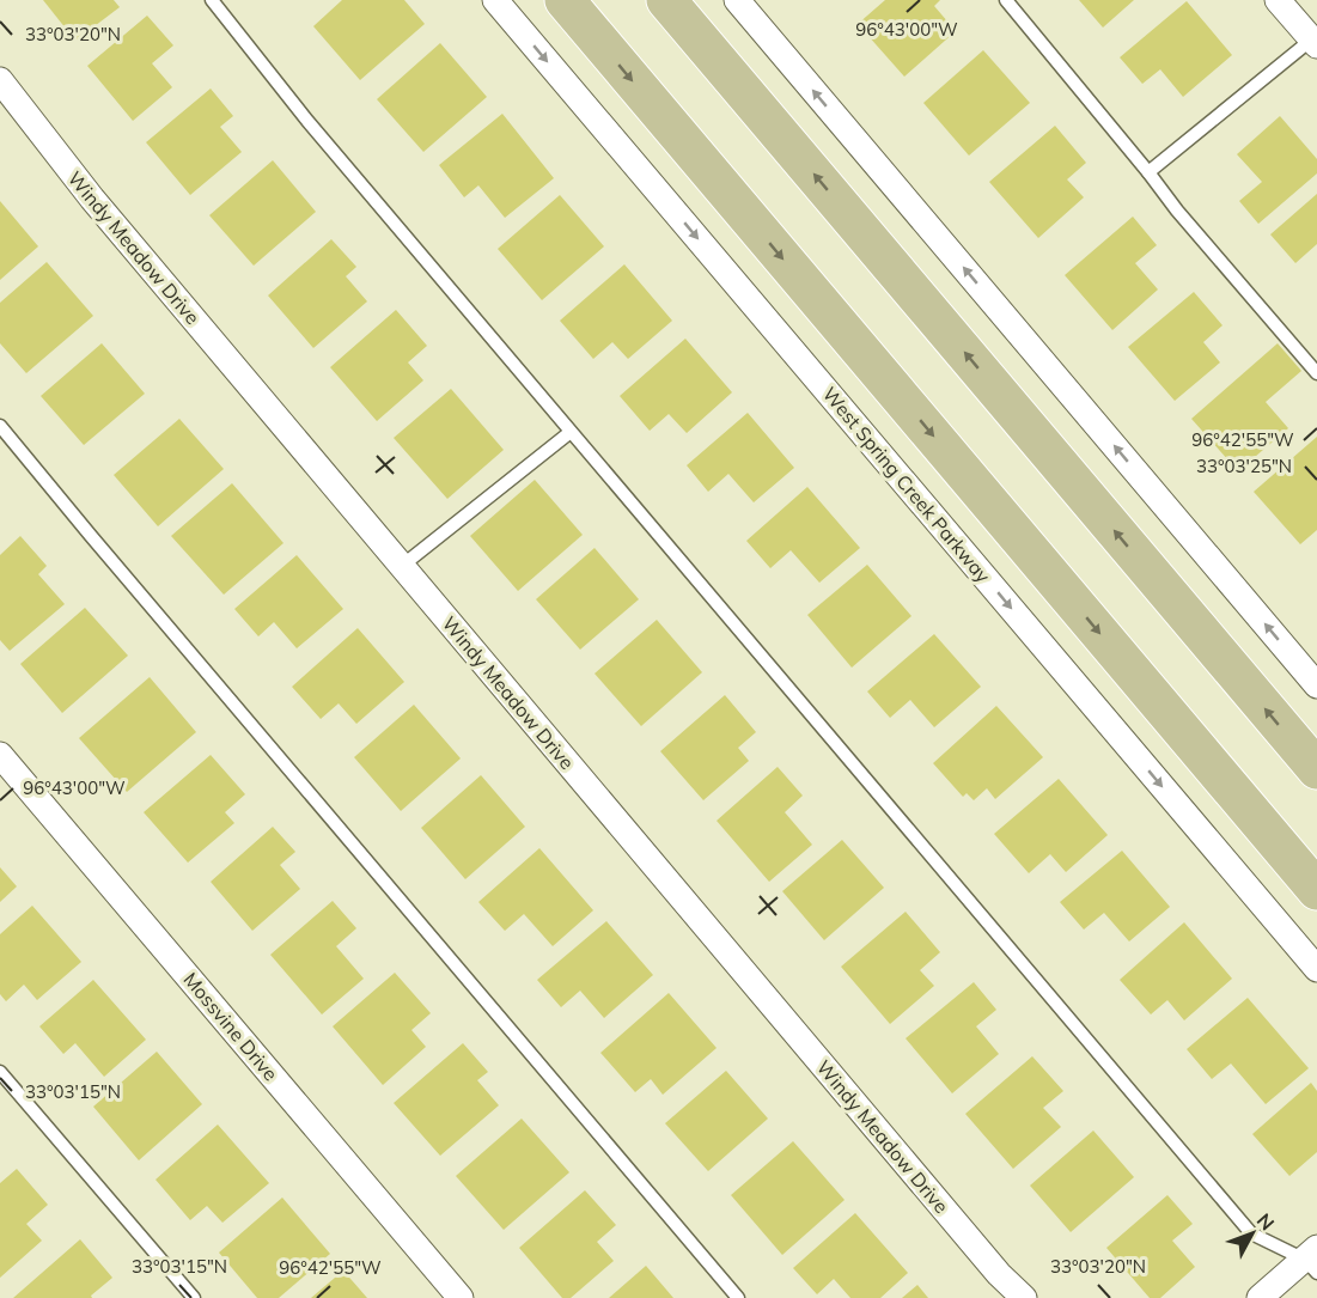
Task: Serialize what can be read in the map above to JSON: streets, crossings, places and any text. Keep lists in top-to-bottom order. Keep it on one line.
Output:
{"streets":{"street":["Windy Meadow Drive","West Spring Creek Parkway","Mossvine Drive"]},"north":"top right","coordinates":["96°43'00\"W","33°03'20\"N","96°42'55\"W","33°03'25\"N","33°03'15\"N"]}
